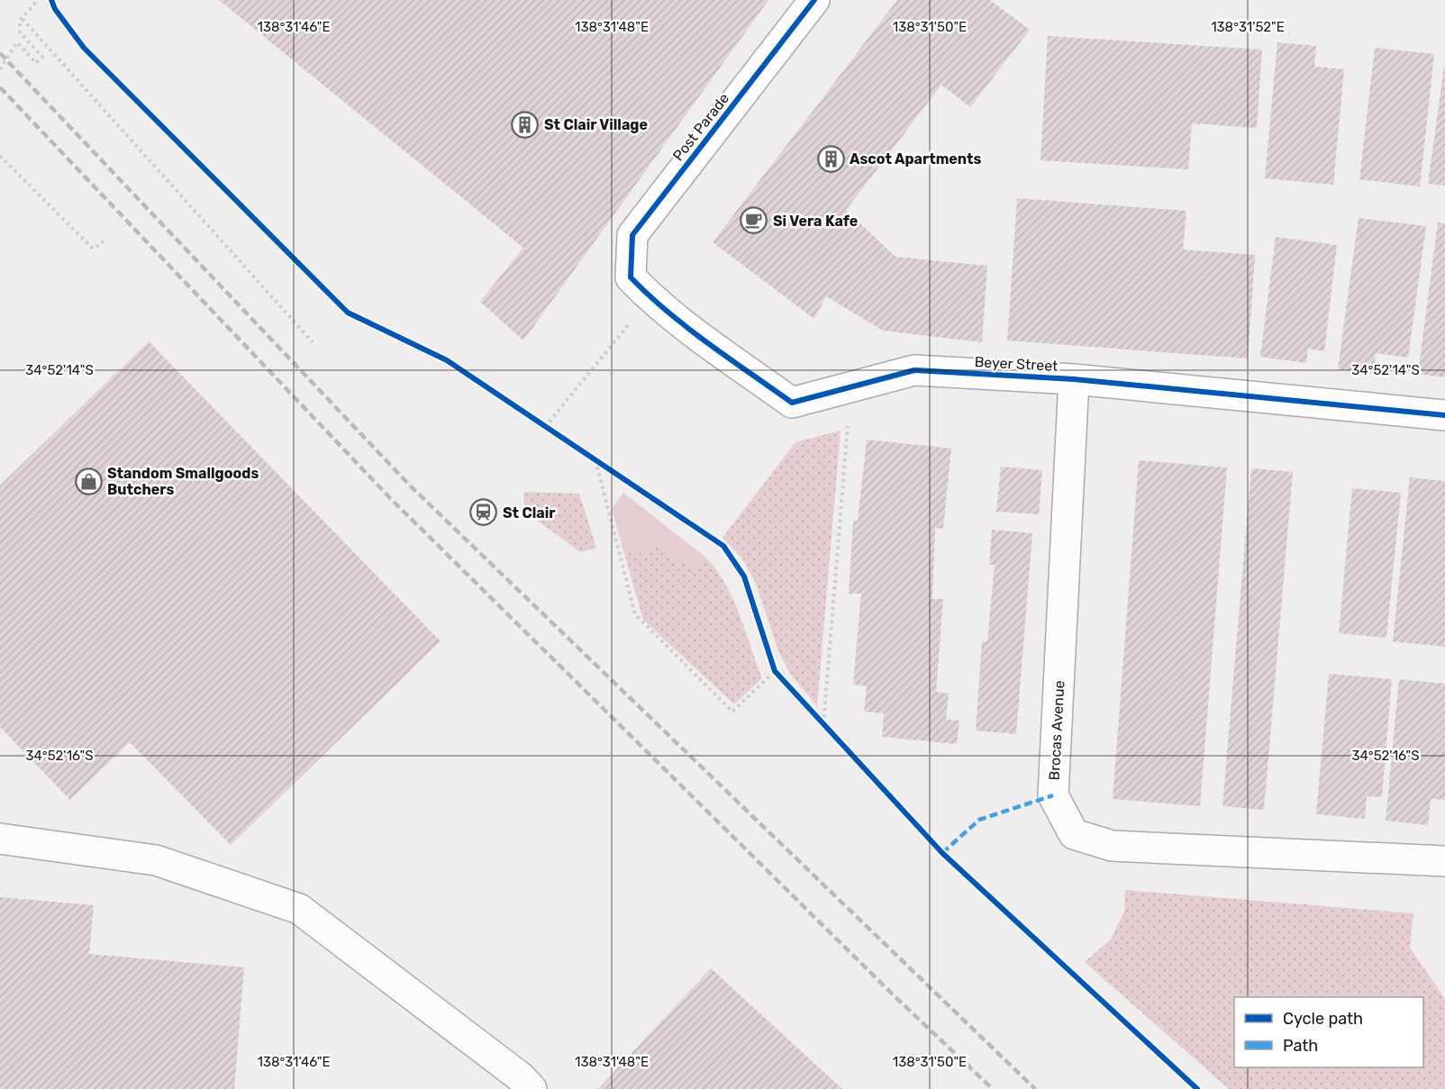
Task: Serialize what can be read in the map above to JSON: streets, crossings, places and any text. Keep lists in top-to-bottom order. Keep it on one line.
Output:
{"streets":{"street":["Post Parade","Beyer Street","Brocas Avenue"]},"crossings":[["Post Parade","Beyer Street"],["Beyer Street","Brocas Avenue"]],"places":{"building":["St Clair Village","Ascot Apartments"],"cafe":["Si Vera Kafe"],"shop":["Standom Smallgoods Butchers"],"station":["St Clair"]},"legend":["Cycle path","Path"],"coordinates":["138°31'46\"E","138°31'48\"E","138°31'50\"E","138°31'52\"E","34°52'14\"S","34°52'16\"S"]}
